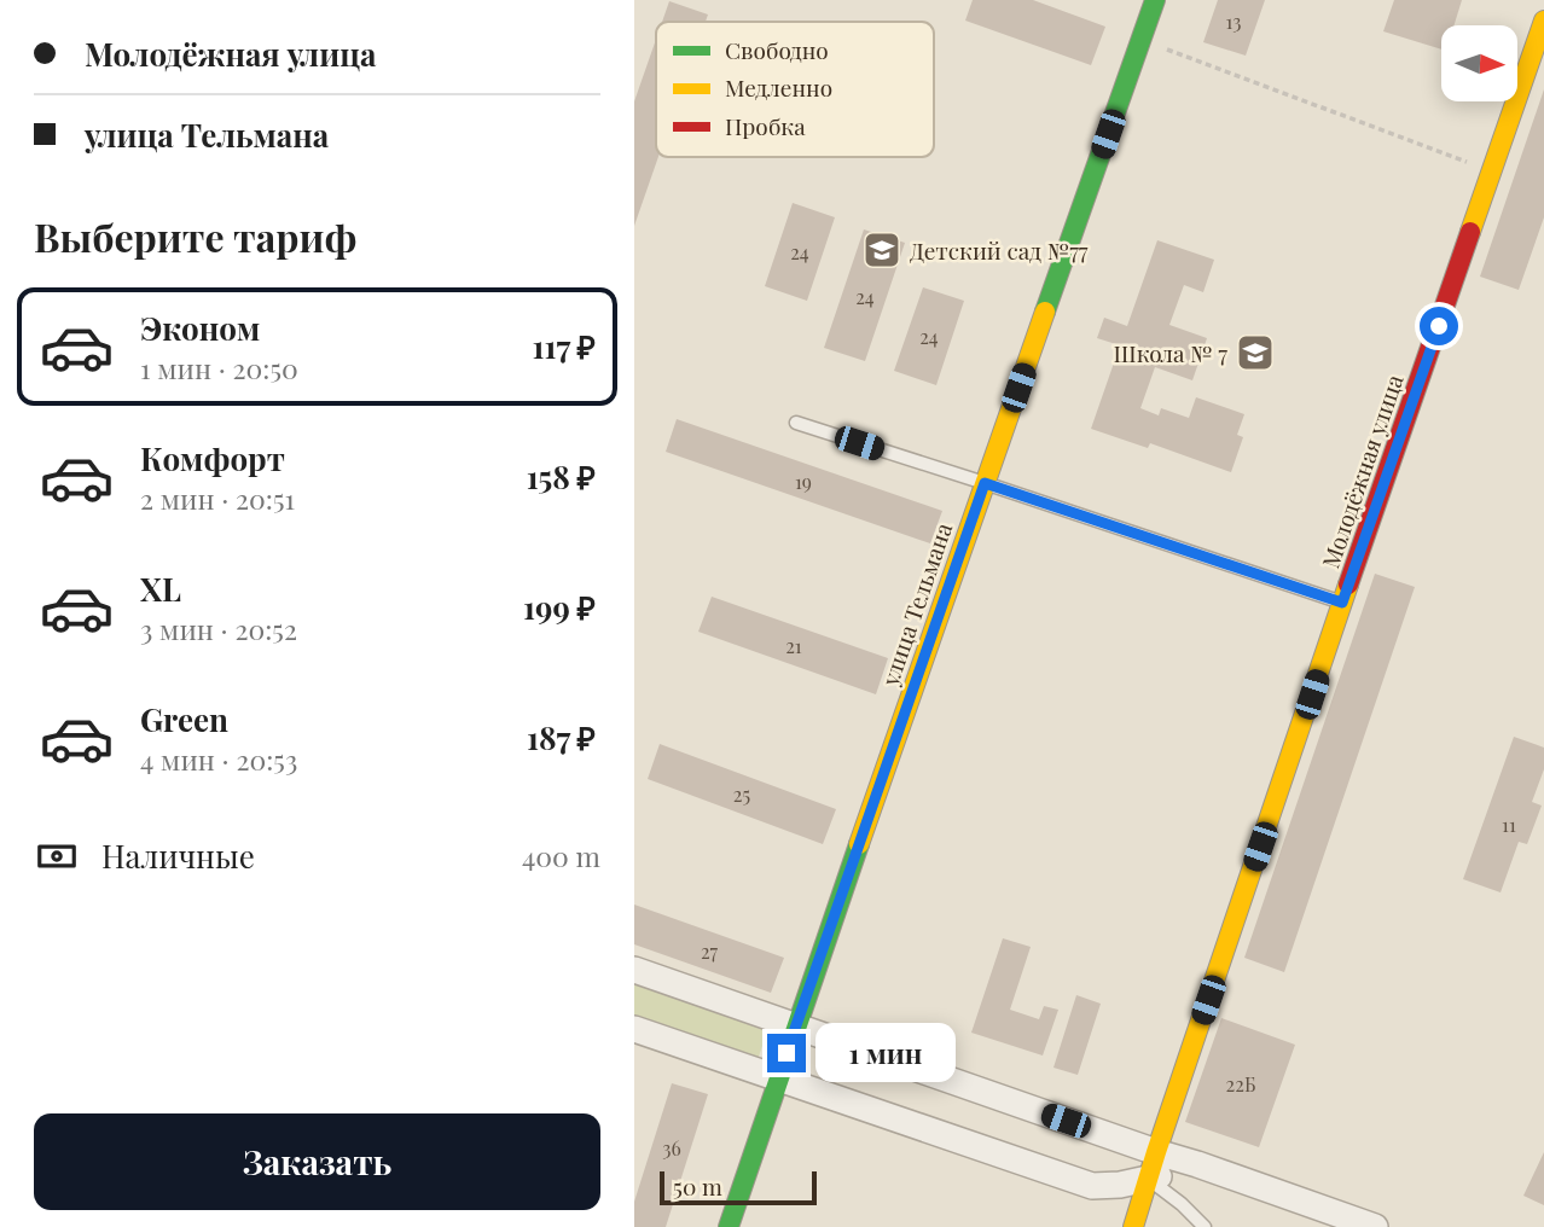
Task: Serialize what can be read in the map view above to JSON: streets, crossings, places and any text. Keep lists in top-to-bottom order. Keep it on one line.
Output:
{"streets":{"street":["Молодёжная улица","улица Тельмана"]},"places":{"school or university":["Детский сад №77","Школа № 7"]},"house_numbers":["13","24","24","24","19","21","25","11","27","22Б","36"],"legend":["Свободно","Медленно","Пробка"],"scale_bar":"50 m","north":"right","page":{"banner":["Молодёжная улица","улица Тельмана"],"heading":"Выберите тариф","list":[{"name":"Эконом","note":"1 мин · 20:50","value":"117 ₽"},{"name":"Комфорт","note":"2 мин · 20:51","value":"158 ₽"},{"name":"XL","note":"3 мин · 20:52","value":"199 ₽"},{"name":"Green","note":"4 мин · 20:53","value":"187 ₽"}],"pay":["Наличные","400 m"],"bubble":"1 мин","buttons":"Заказать","scale":"50 m"}}
